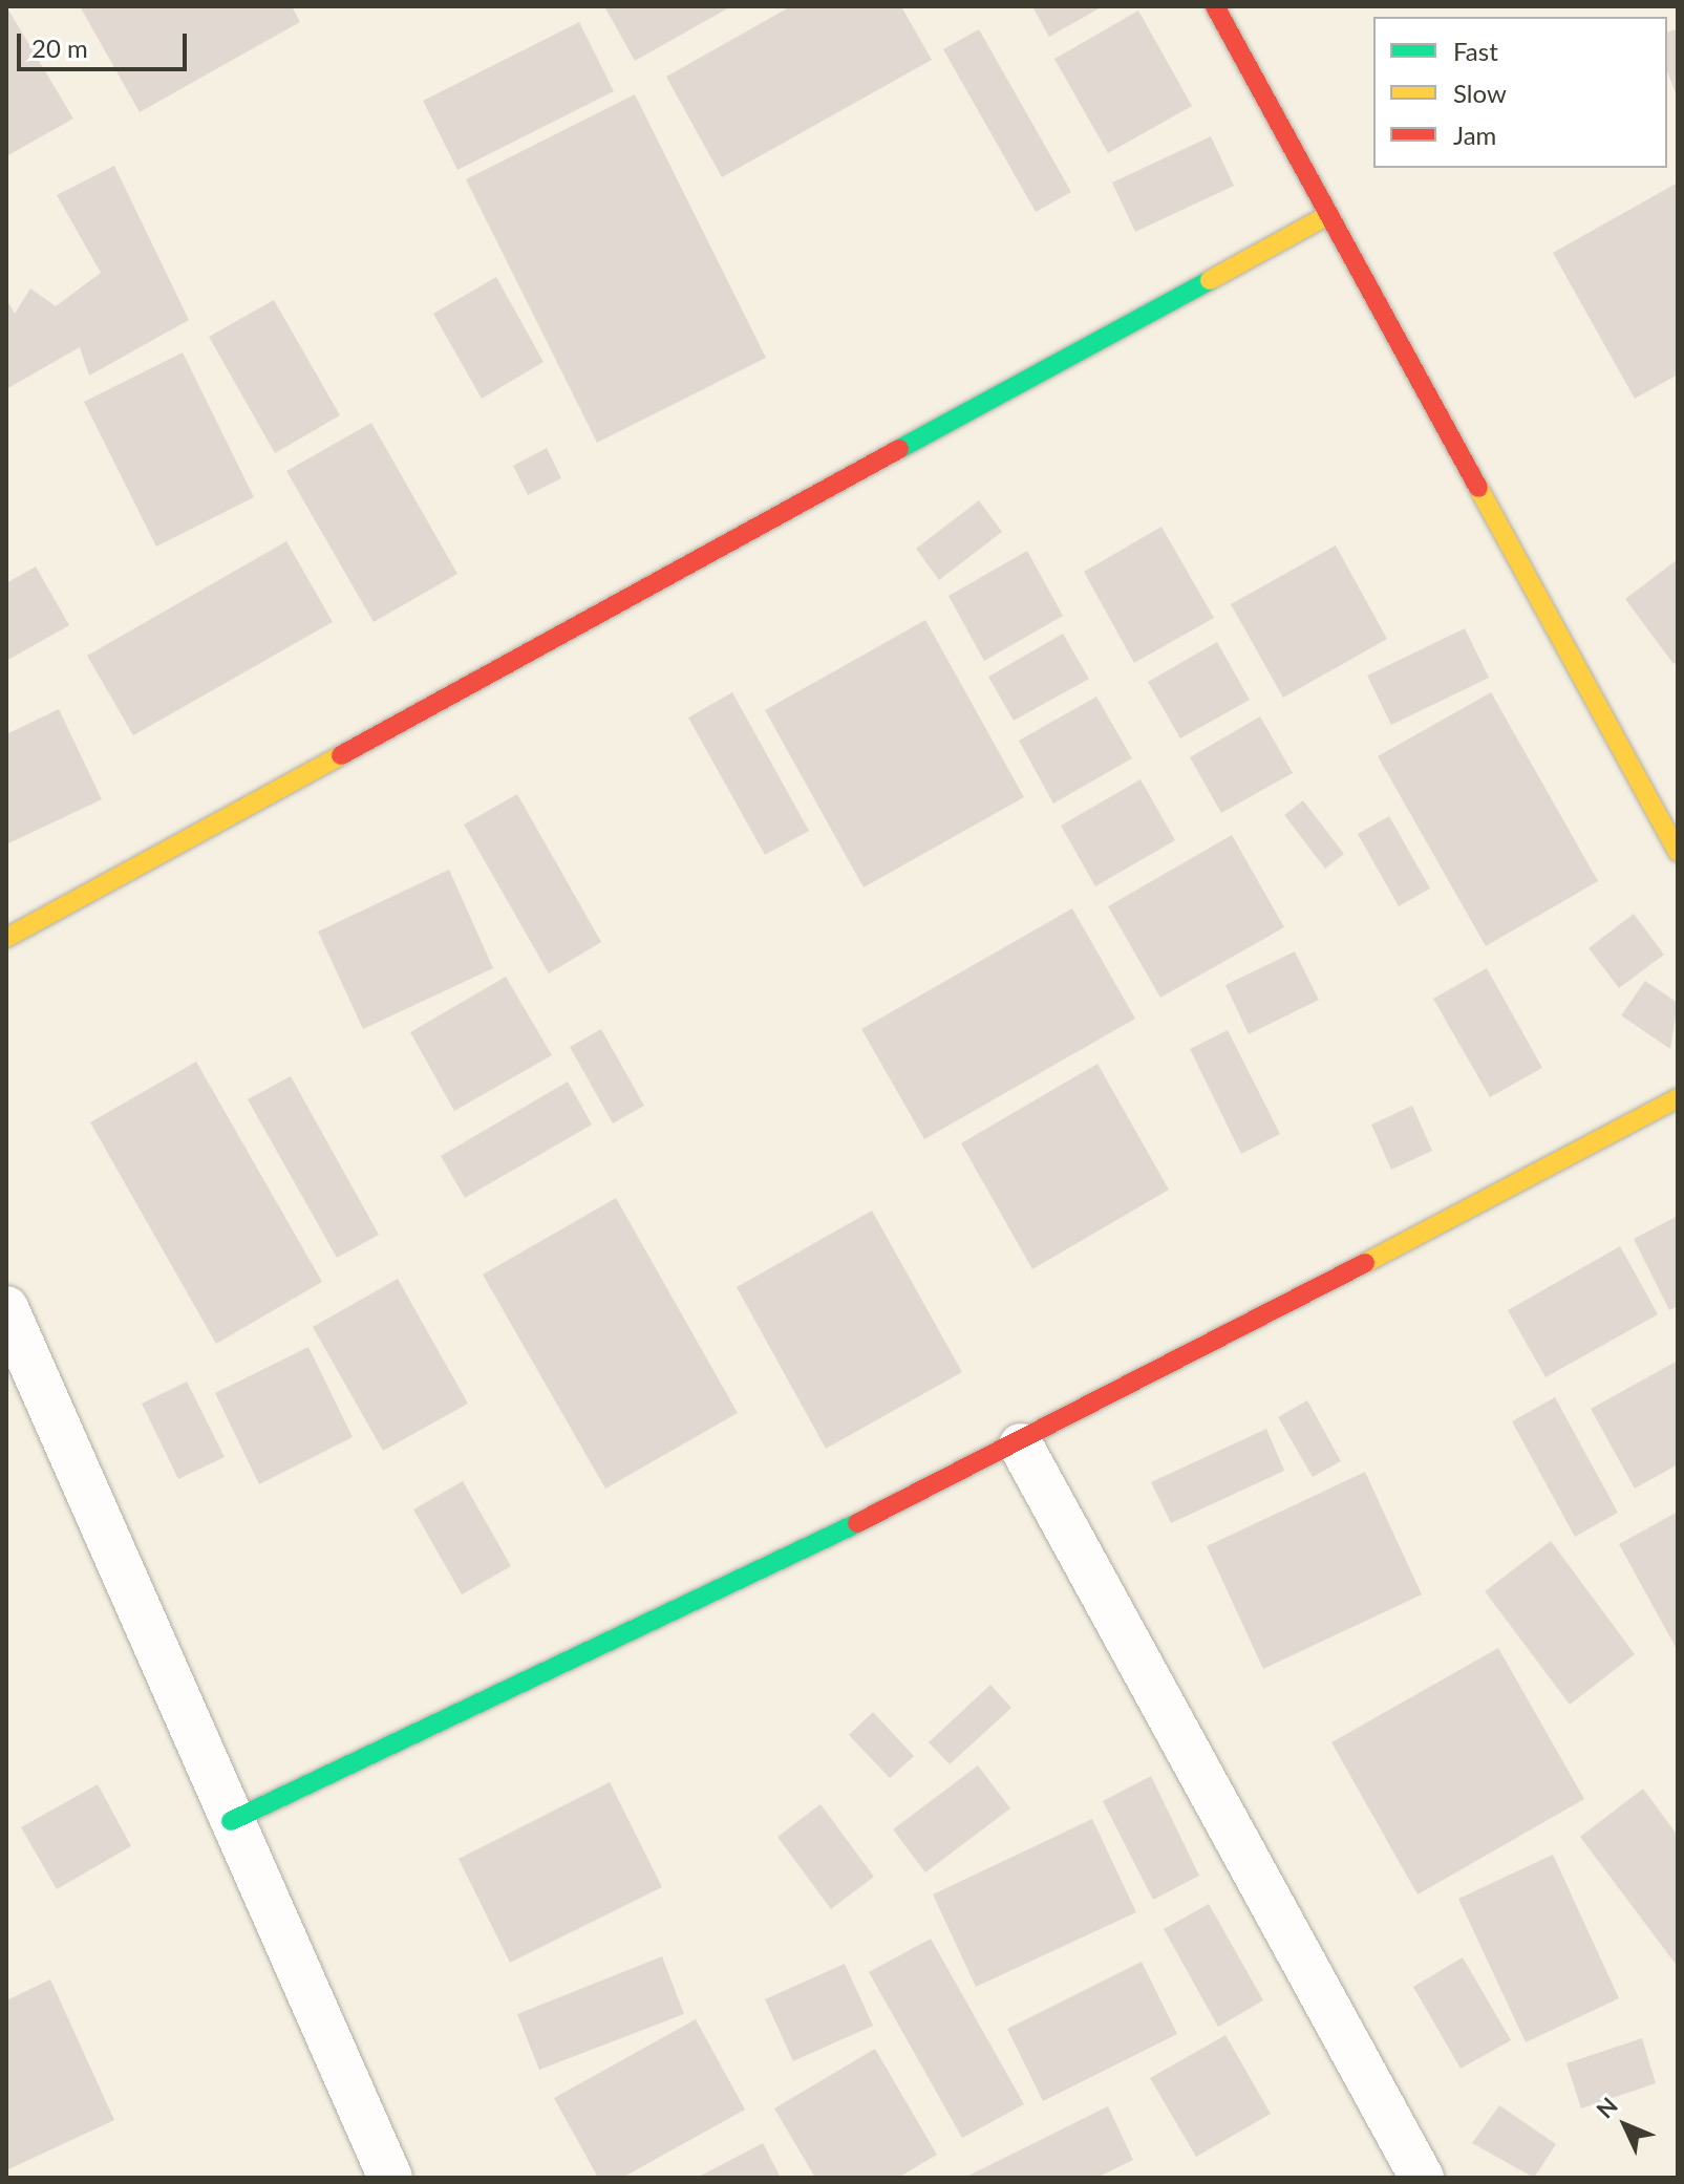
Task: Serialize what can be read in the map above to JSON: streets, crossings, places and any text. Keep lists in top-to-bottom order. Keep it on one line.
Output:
{"legend":["Fast","Slow","Jam"],"scale_bar":"20 m","north":"top left"}
